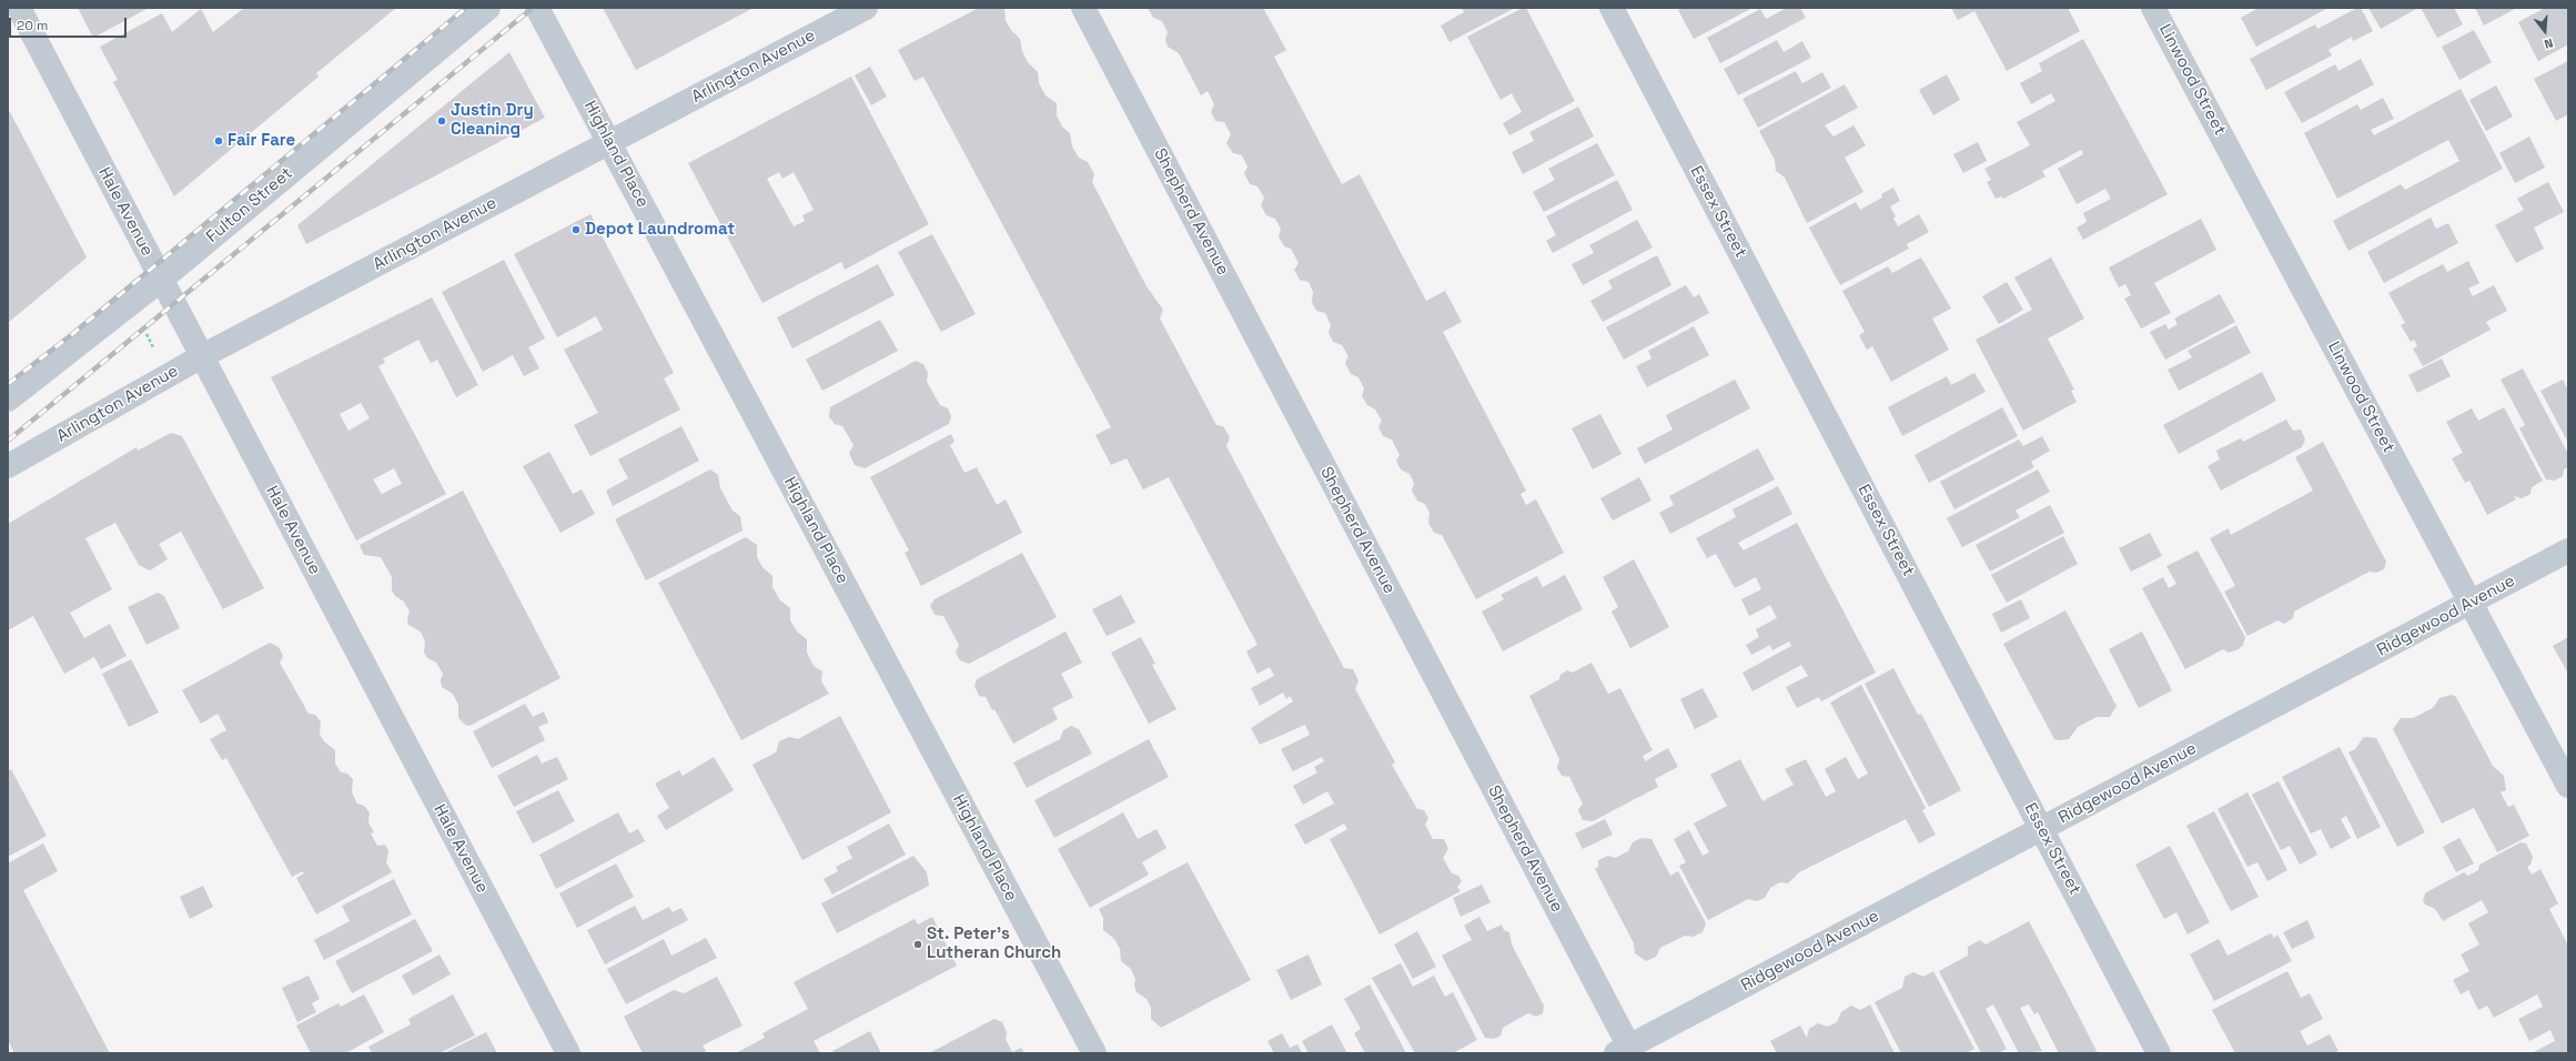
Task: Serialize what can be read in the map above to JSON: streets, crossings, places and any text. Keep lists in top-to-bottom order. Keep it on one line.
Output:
{"streets":{"street":["Arlington Avenue","Linwood Street","Highland Place","Fulton Street","Hale Avenue","Shepherd Avenue","Essex Street","Ridgewood Avenue"]},"crossings":[["Arlington Avenue","Highland Place"],["Arlington Avenue","Hale Avenue"],["Linwood Street","Ridgewood Avenue"],["Fulton Street","Hale Avenue"],["Shepherd Avenue","Ridgewood Avenue"],["Essex Street","Ridgewood Avenue"]],"places":["Justin Dry Cleaning","Fair Fare","Depot Laundromat","St. Peter's Lutheran Church"],"scale_bar":"20 m","north":"bottom"}
